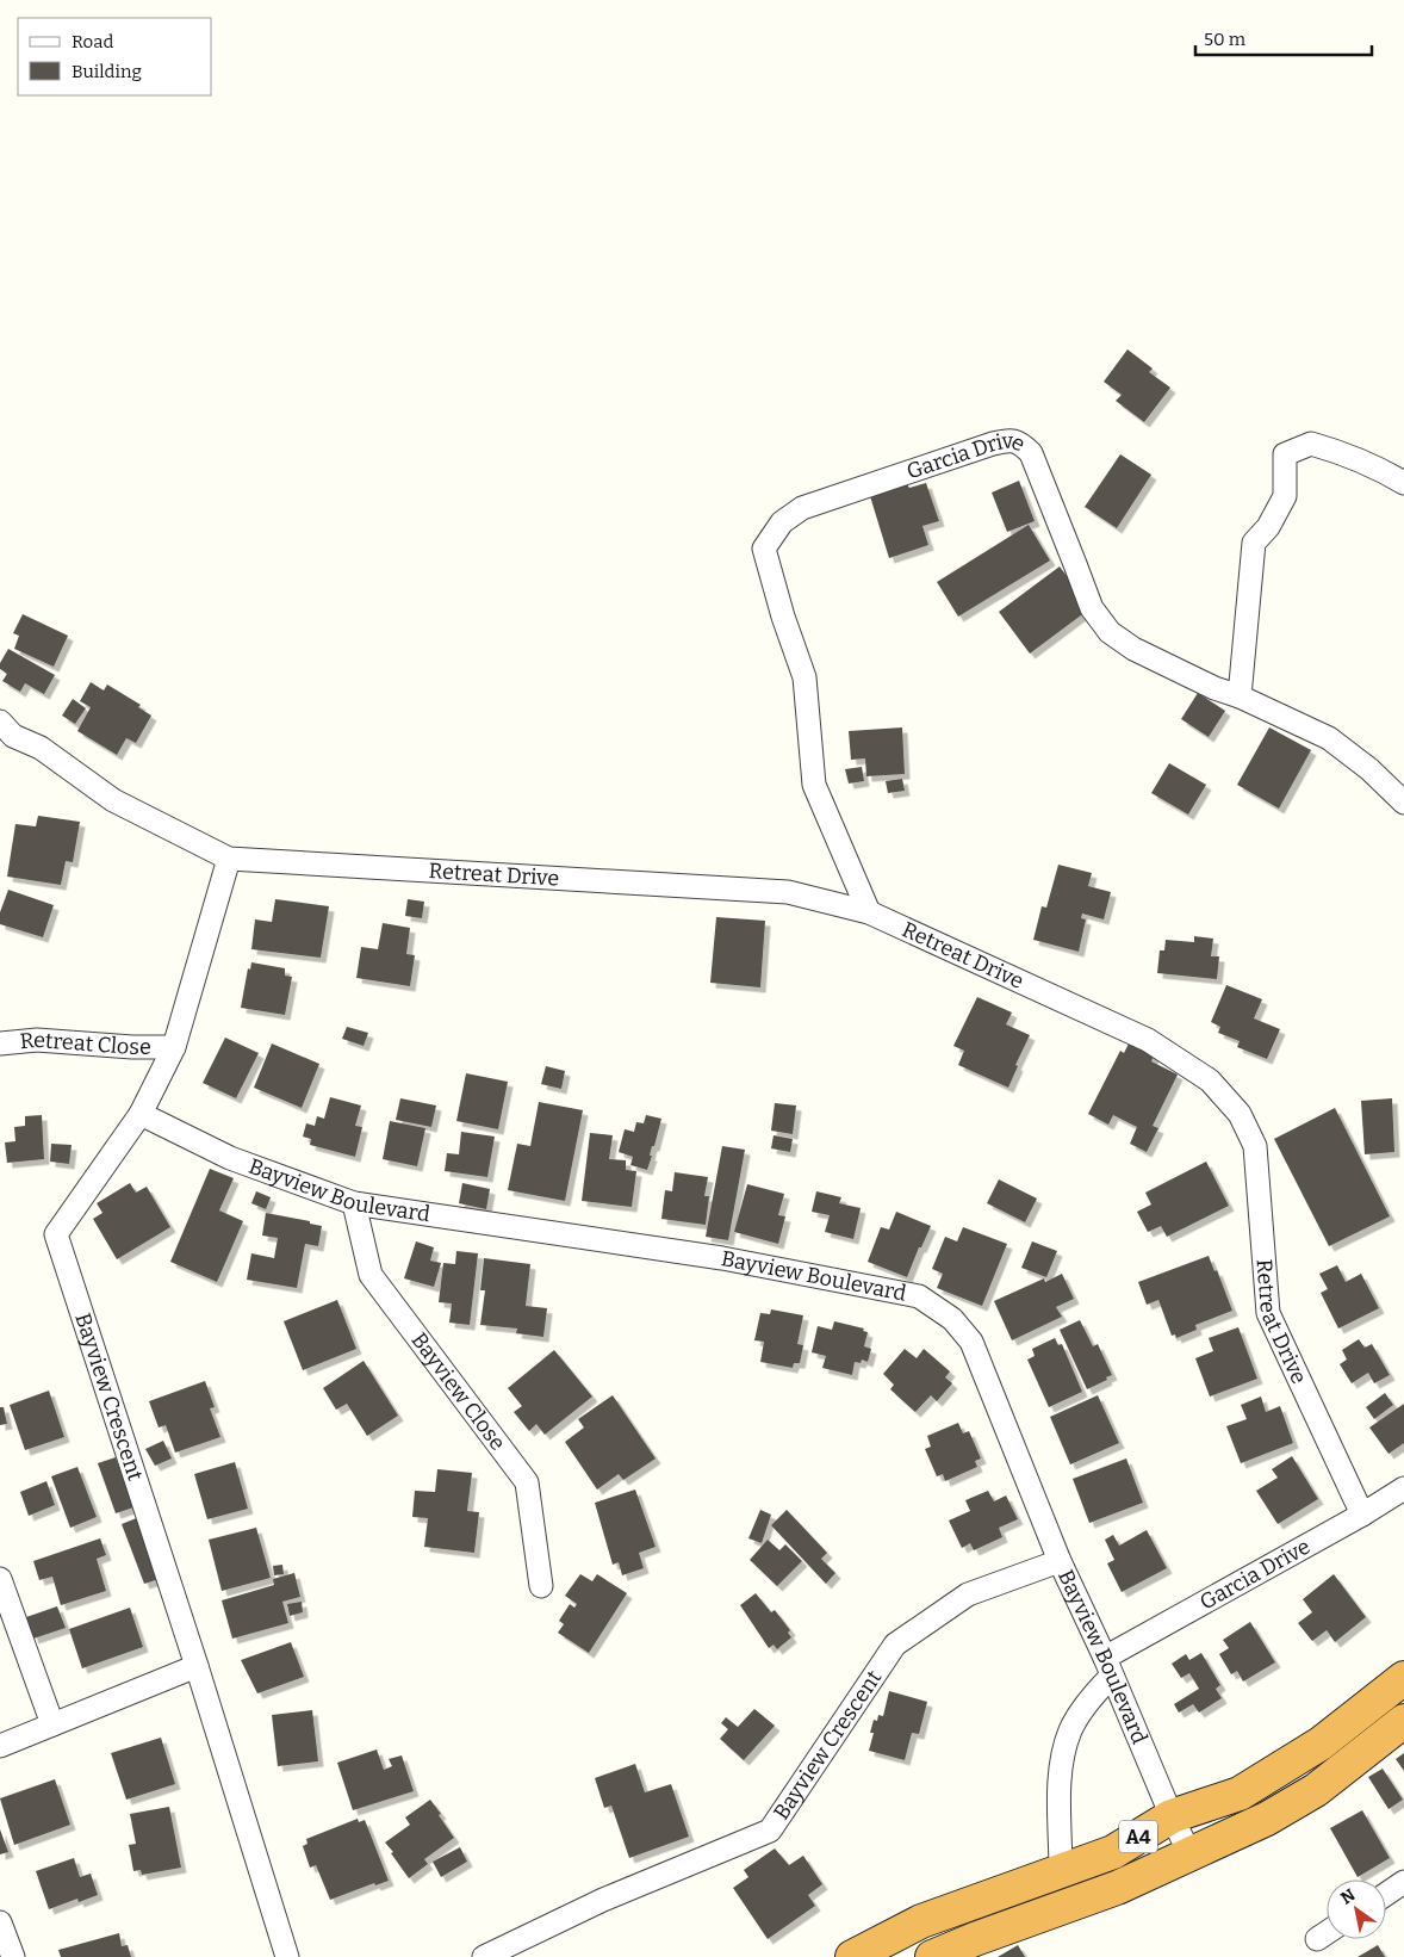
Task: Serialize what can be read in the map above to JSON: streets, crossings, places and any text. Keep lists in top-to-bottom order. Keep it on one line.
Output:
{"streets":{"highway":["A4"],"street":["Garcia Drive","Retreat Drive","Retreat Close","Bayview Boulevard","Bayview Close","Bayview Crescent"]},"crossings":[["Garcia Drive","Retreat Drive"],["Garcia Drive","Bayview Boulevard"],["Garcia Drive","A4"],["Retreat Drive","Bayview Crescent"],["Retreat Close","Bayview Crescent"],["Bayview Boulevard","Bayview Close"],["Bayview Boulevard","Bayview Crescent"],["Bayview Boulevard","A4"]],"legend":["Road","Building"],"scale_bar":"50 m","north":"top left"}
